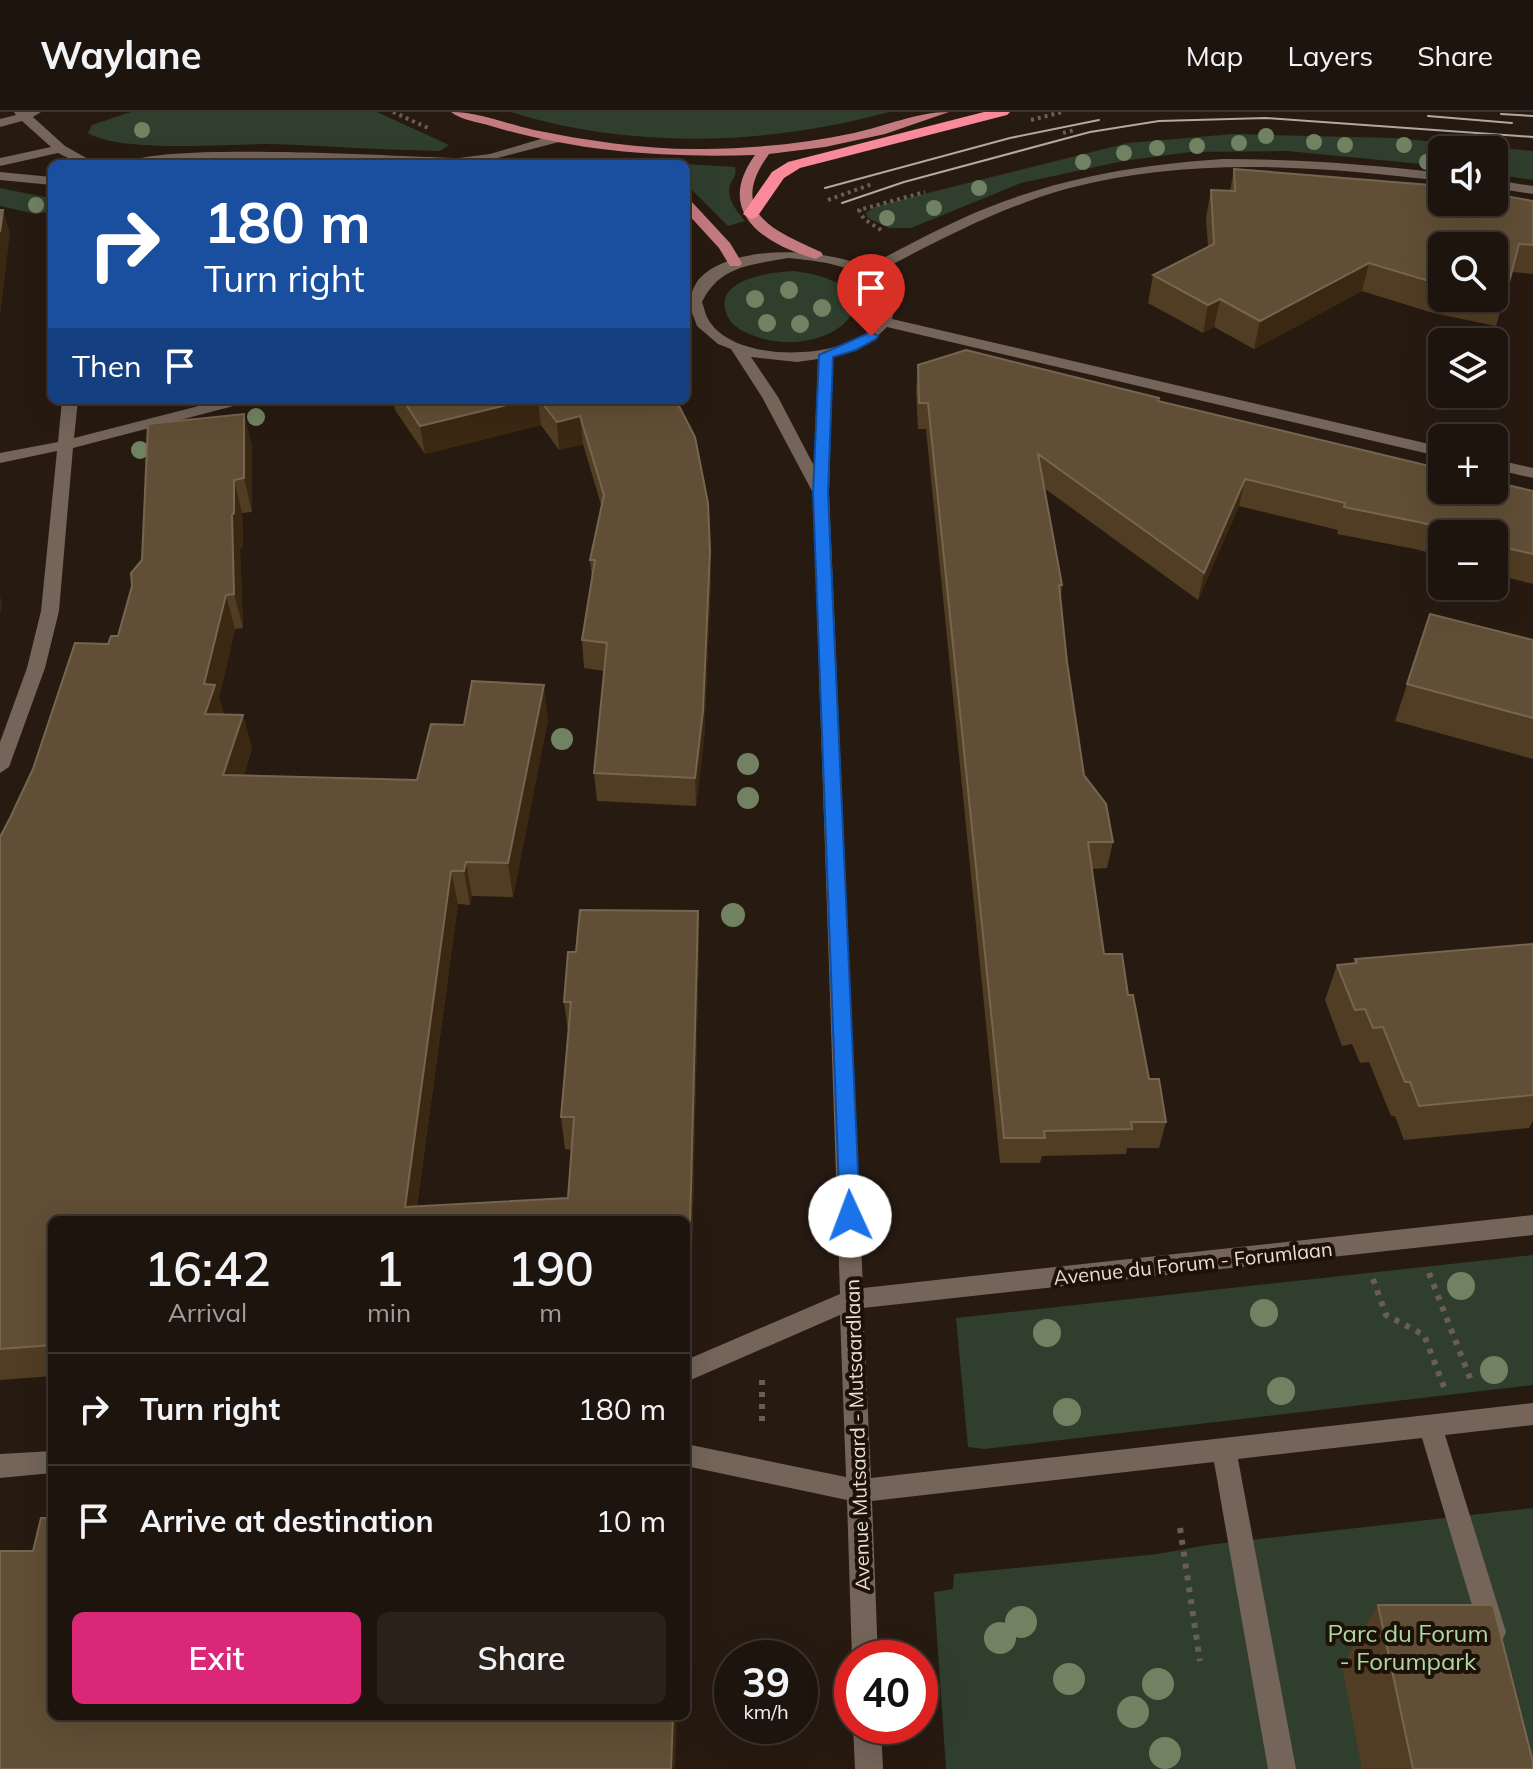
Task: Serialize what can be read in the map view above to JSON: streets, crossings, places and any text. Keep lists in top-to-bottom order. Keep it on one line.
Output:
{"streets":{"street":["Avenue du Forum - Forumlaan","Avenue Mutsaard - Mutsaardlaan"]},"crossings":[["Avenue du Forum - Forumlaan","Avenue Mutsaard - Mutsaardlaan"]],"parks":["Parc du Forum - Forumpark"],"page":{"header":"Waylane","nav":["Map","Layers","Share"],"map_buttons":["+","−"],"turn":["180 m","Turn right"],"then":"Then","eta":["16:42","Arrival","1","min","190","m"],"list":[{"name":"Turn right","value":"180 m"},{"name":"Arrive at destination","value":"10 m"}],"buttons":["Exit","Share"],"speed":"39 km/h","limit":"40"}}
